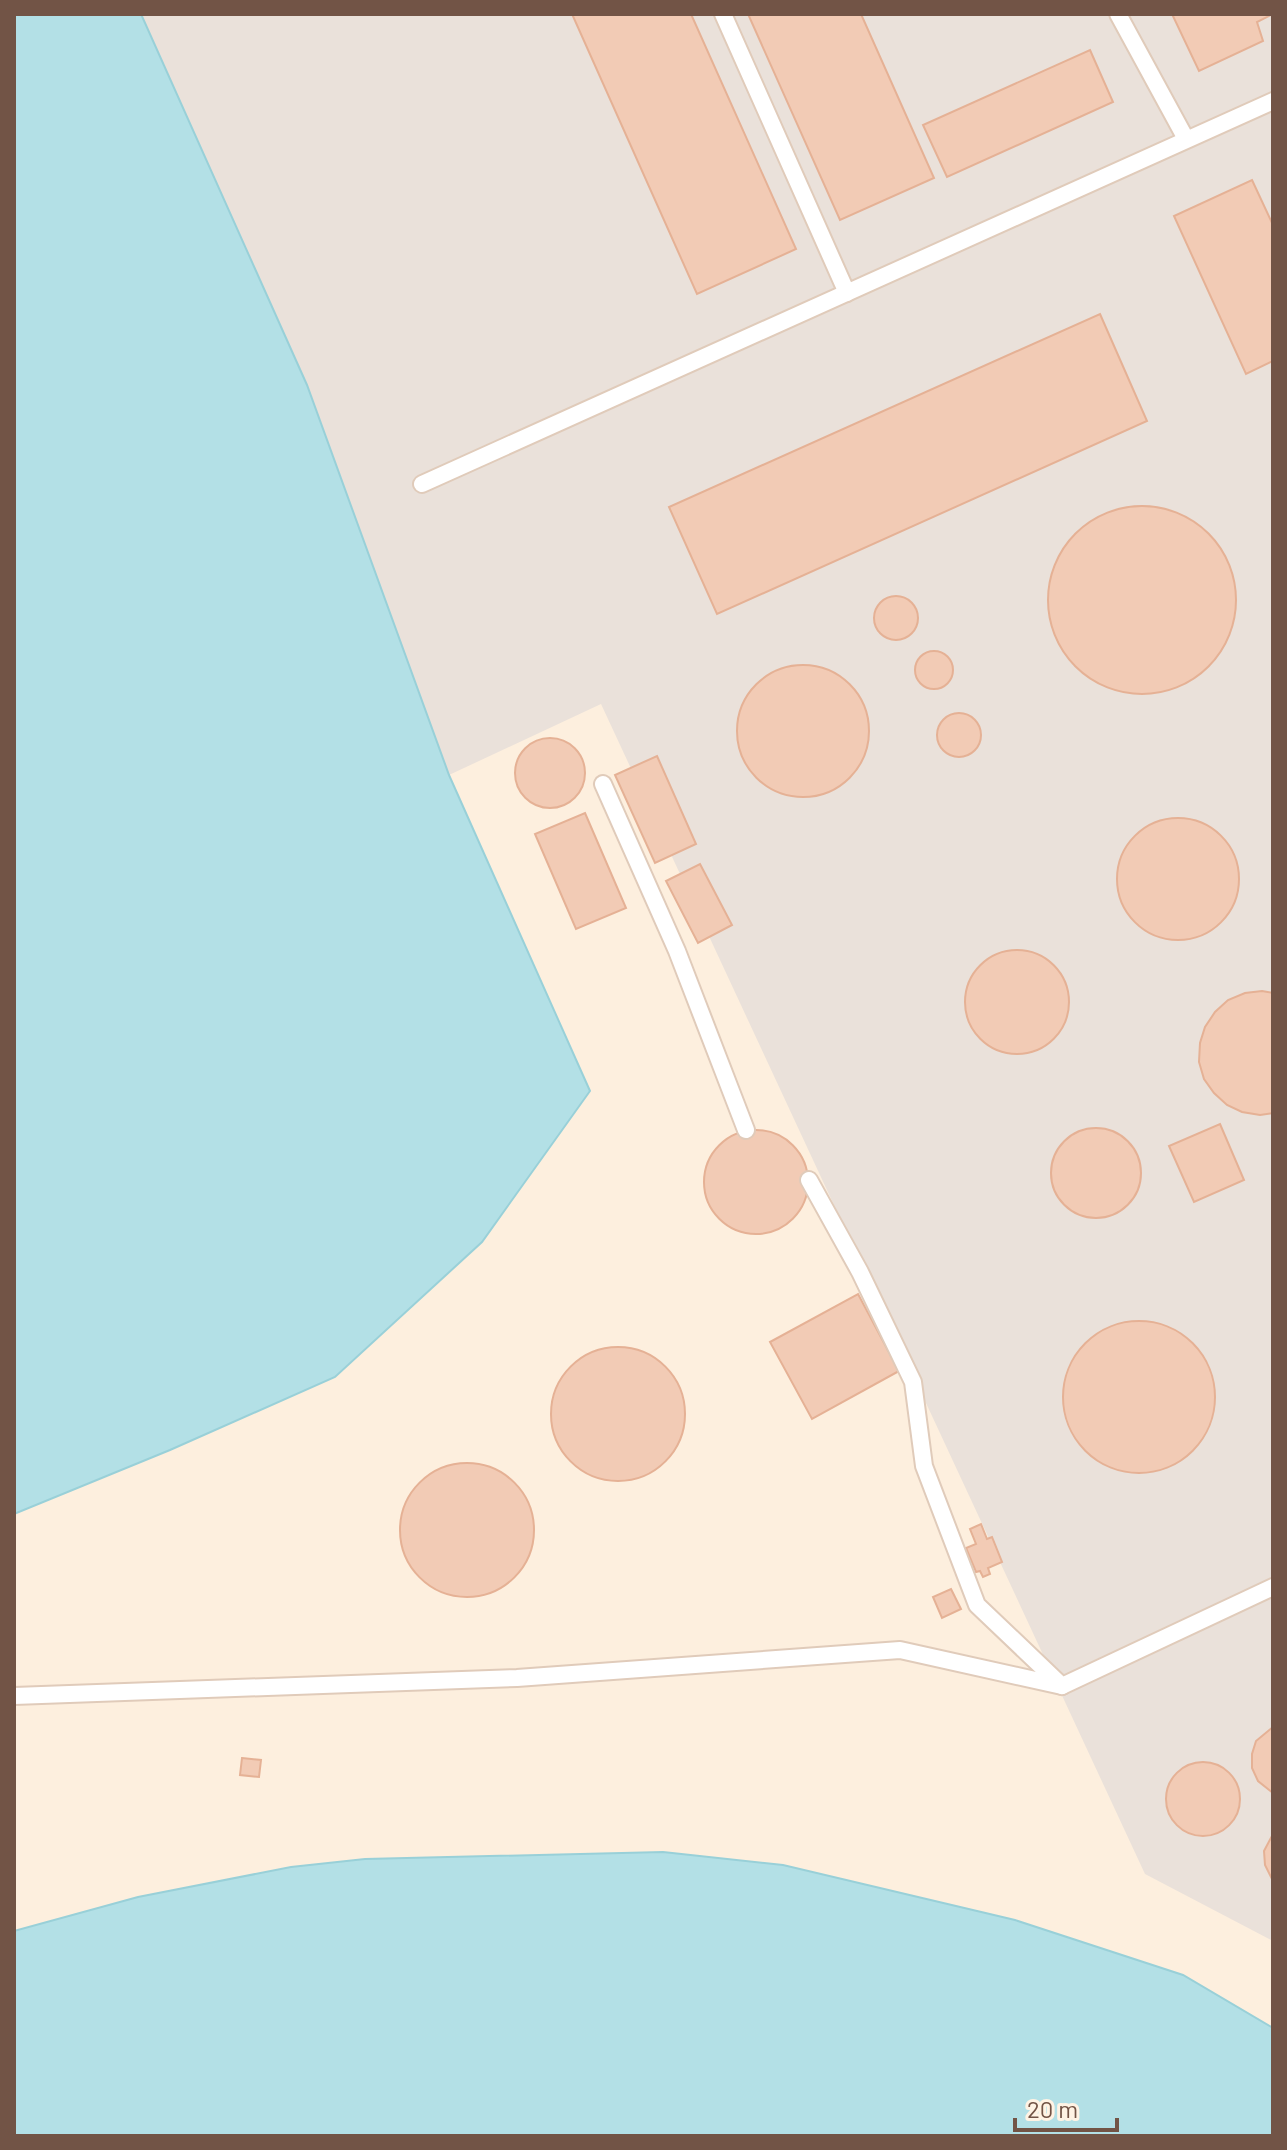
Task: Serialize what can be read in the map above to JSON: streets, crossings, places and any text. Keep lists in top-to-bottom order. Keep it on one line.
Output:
{"scale_bar":"20 m"}
